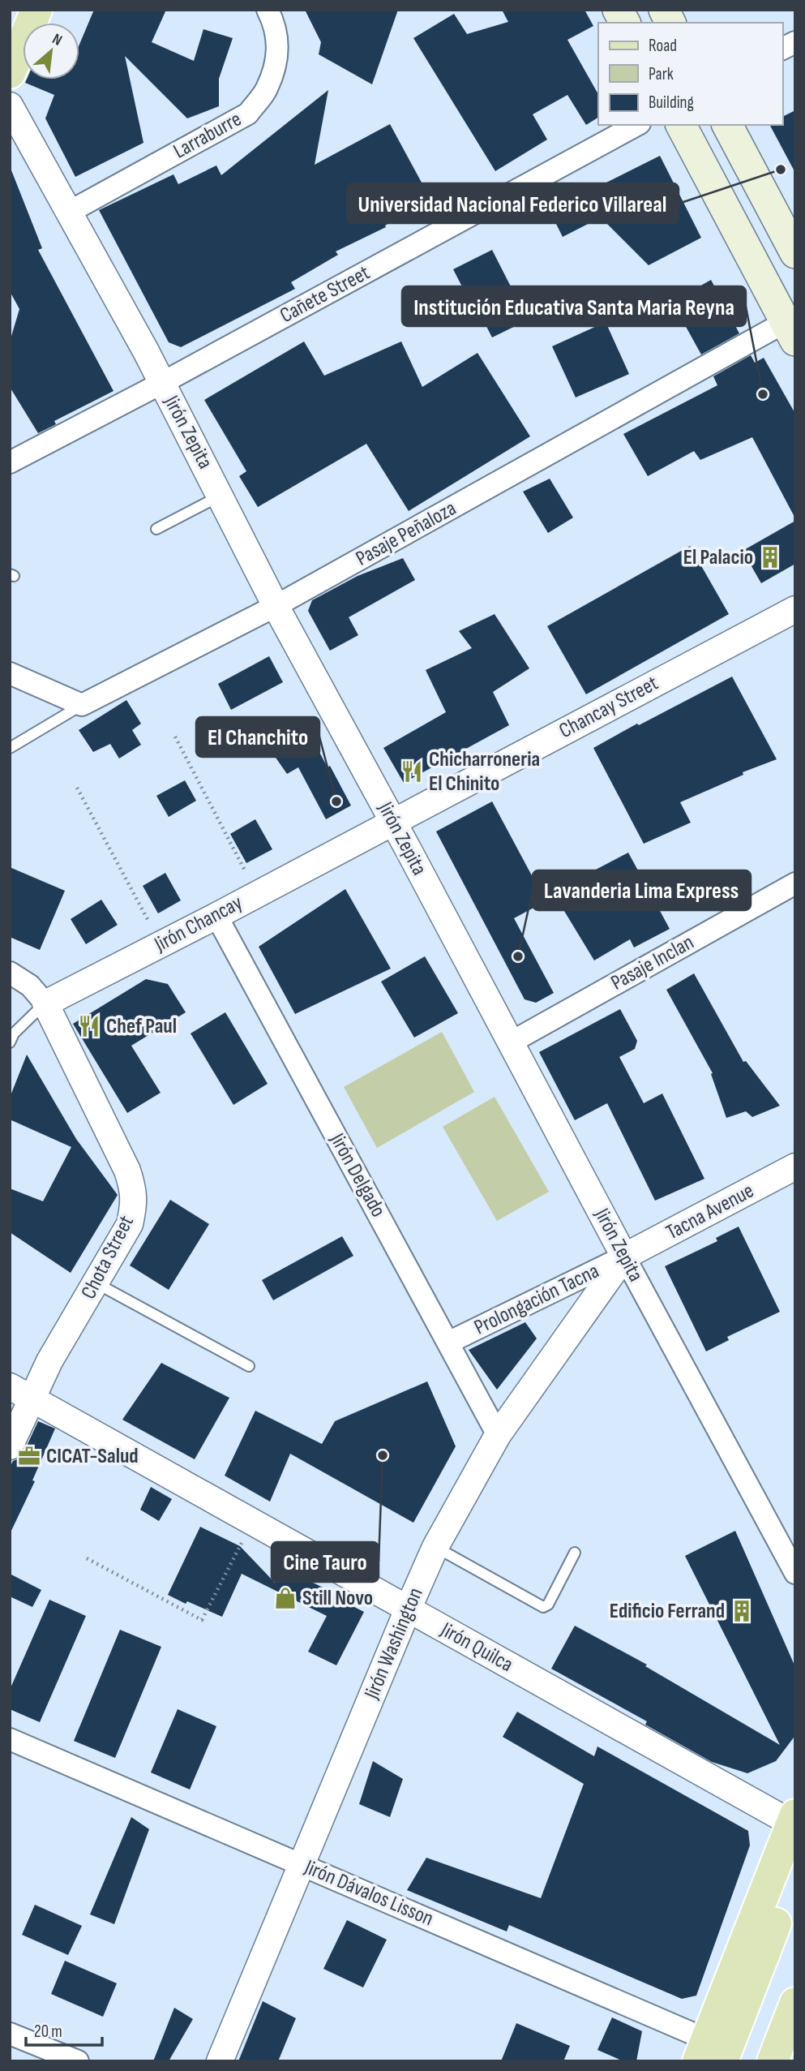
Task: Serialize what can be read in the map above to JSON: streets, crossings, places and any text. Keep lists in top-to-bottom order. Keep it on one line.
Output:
{"streets":{"street":["Larraburre","Cañete Street","Jirón Zepita","Pasaje Peñaloza","Chancay Street","Jirón Chancay","Pasaje Inclan","Jirón Delgado","Tacna Avenue","Chota Street","Prolongación Tacna","Jirón Washington","Jirón Quilca","Jirón Dávalos Lisson"]},"crossings":[["Larraburre","Jirón Zepita"],["Cañete Street","Jirón Zepita"],["Jirón Zepita","Pasaje Peñaloza"],["Jirón Zepita","Chancay Street"],["Jirón Zepita","Jirón Chancay"],["Jirón Zepita","Pasaje Inclan"],["Jirón Zepita","Tacna Avenue"],["Jirón Zepita","Prolongación Tacna"],["Jirón Zepita","Jirón Washington"],["Chancay Street","Jirón Chancay"],["Jirón Chancay","Jirón Delgado"],["Jirón Chancay","Chota Street"],["Jirón Delgado","Prolongación Tacna"],["Jirón Delgado","Jirón Washington"],["Tacna Avenue","Prolongación Tacna"],["Tacna Avenue","Jirón Washington"],["Chota Street","Jirón Quilca"],["Prolongación Tacna","Jirón Washington"],["Jirón Washington","Jirón Quilca"],["Jirón Washington","Jirón Dávalos Lisson"]],"places":{"other":["Universidad Nacional Federico Villareal","Institución Educativa Santa Maria Reyna","El Chanchito","Lavanderia Lima Express","Cine Tauro"],"building":["El Palacio","Edificio Ferrand"],"restaurant":["Chicharroneria El Chinito","Chef Paul"],"office":["CICAT-Salud"],"shop":["Still Novo"]},"legend":["Road","Park","Building"],"scale_bar":"20 m","north":"top right"}
